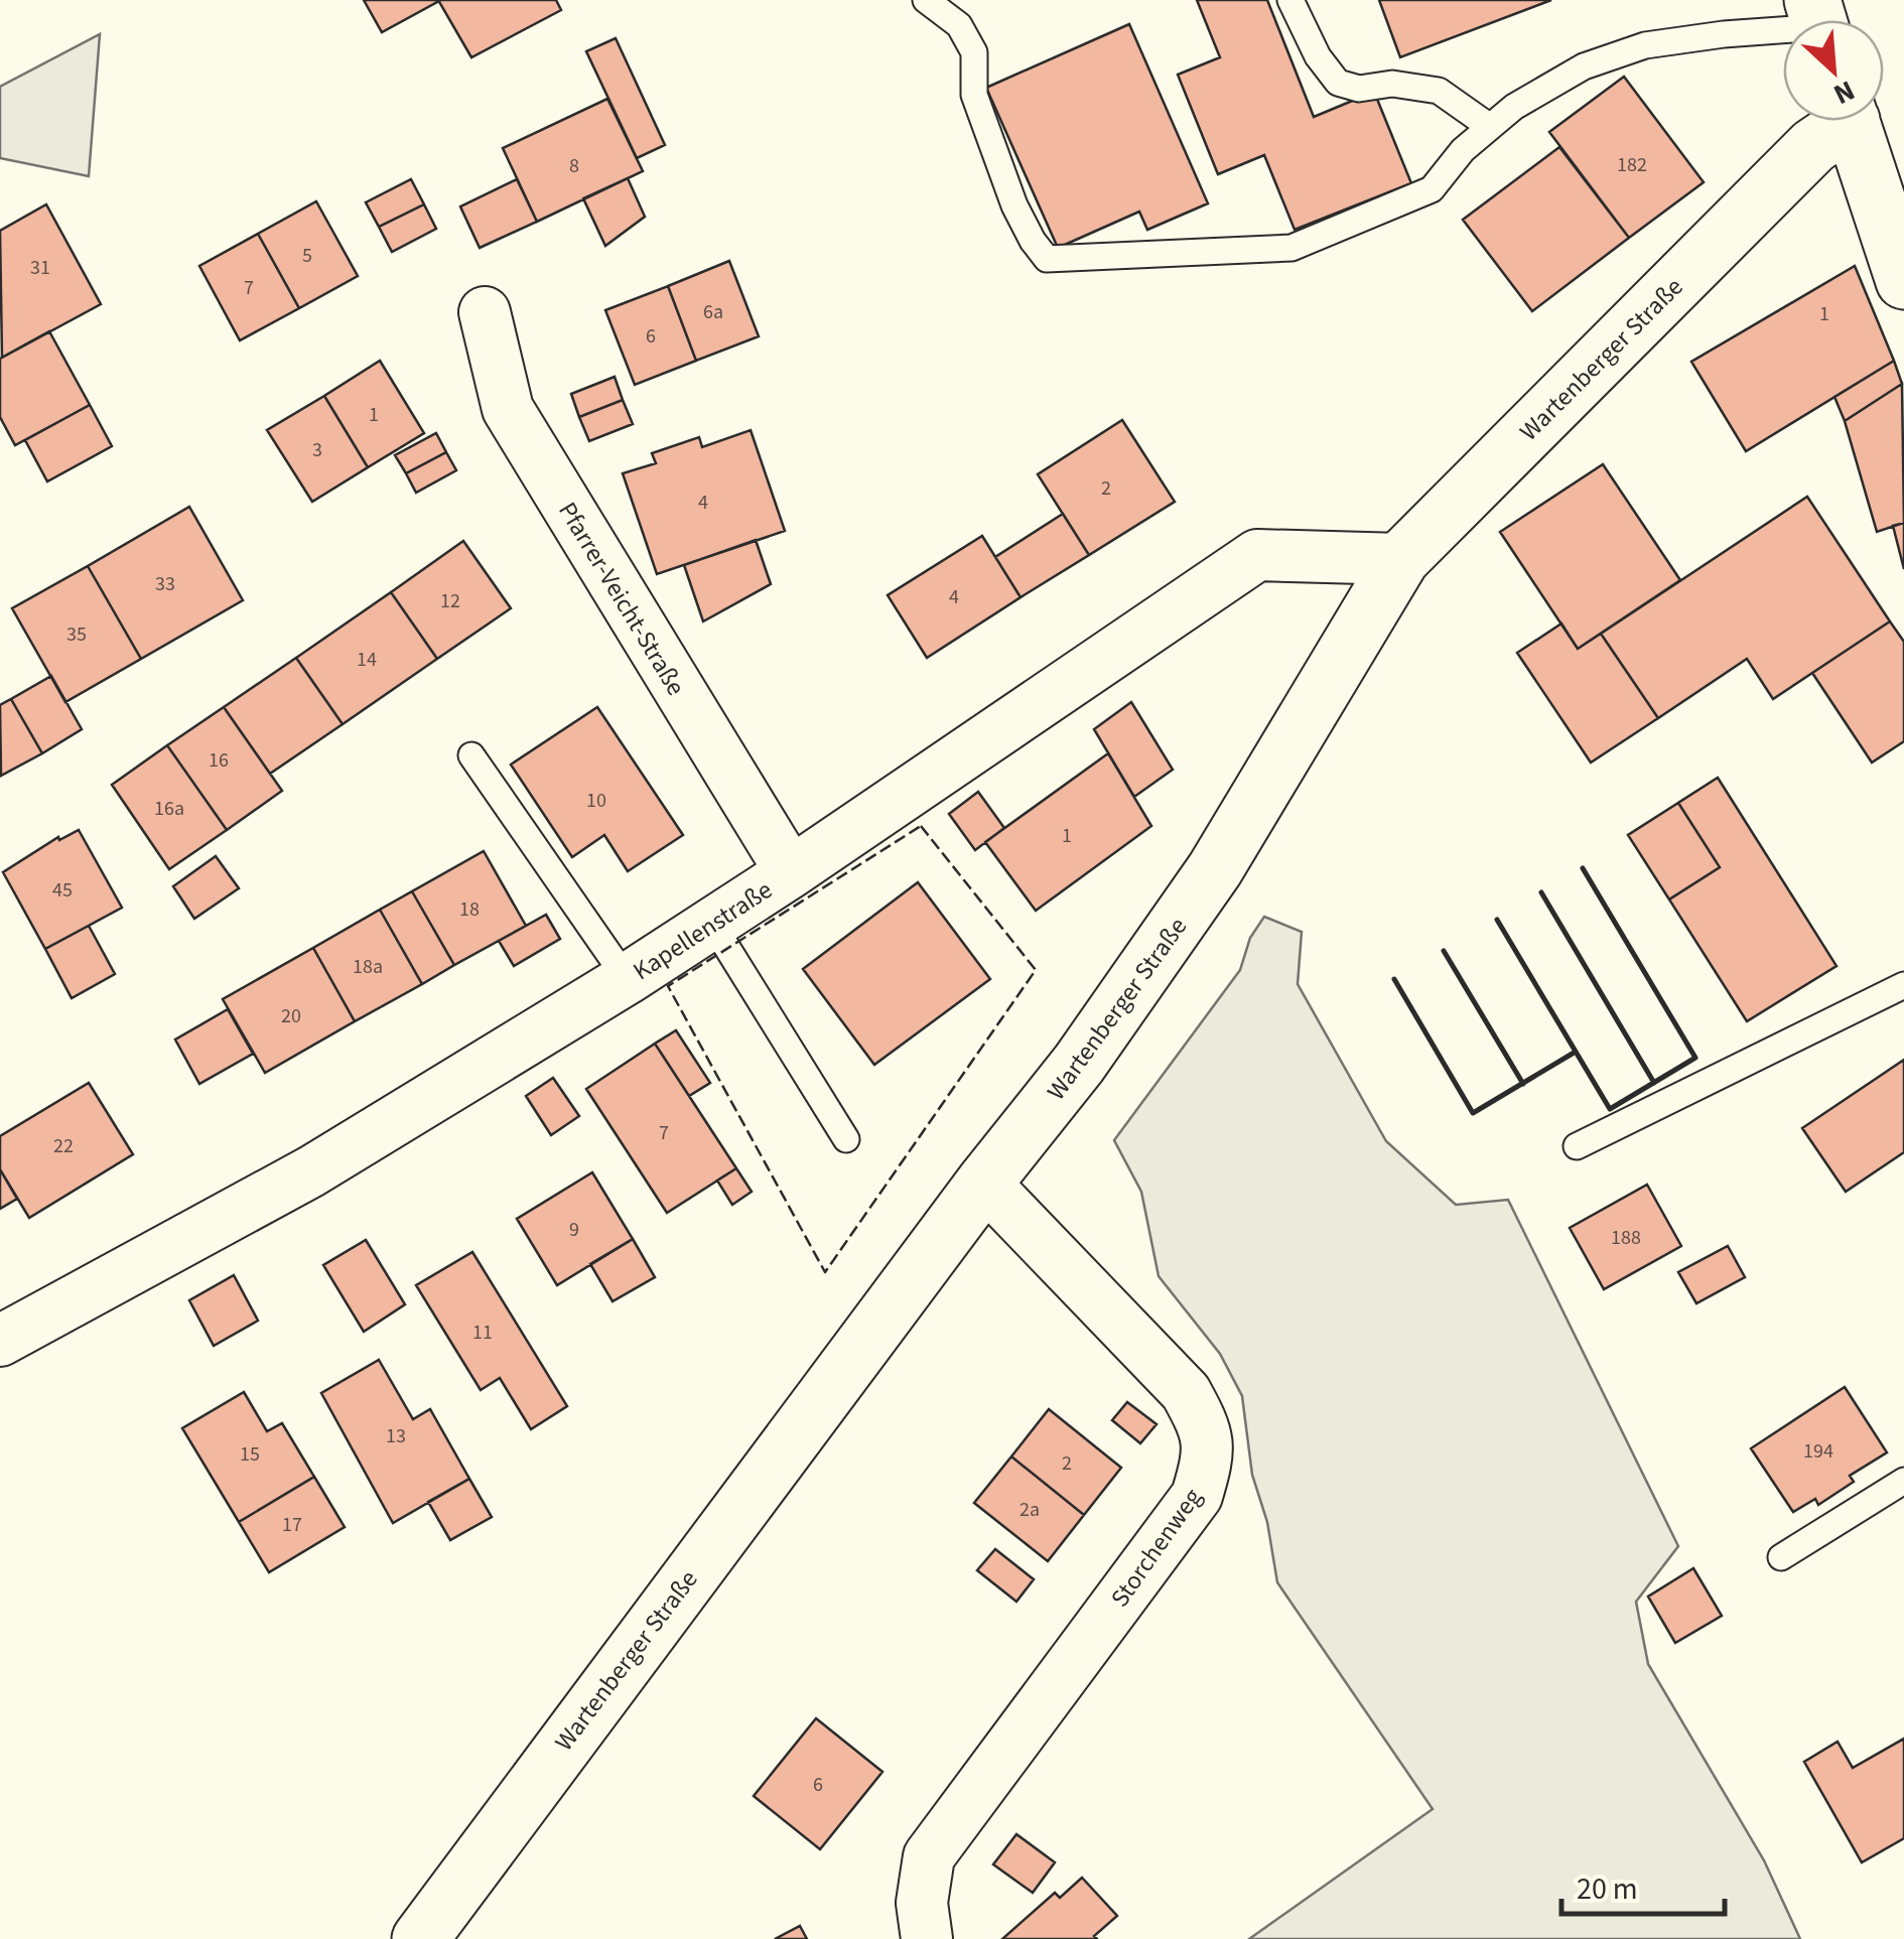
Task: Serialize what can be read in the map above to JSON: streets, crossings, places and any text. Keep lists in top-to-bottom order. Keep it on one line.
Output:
{"streets":{"main road":["Wartenberger Straße"],"street":["Pfarrer-Veicht-Straße","Kapellenstraße","Storchenweg"]},"crossings":[["Wartenberger Straße","Kapellenstraße"],["Wartenberger Straße","Storchenweg"],["Pfarrer-Veicht-Straße","Kapellenstraße"]],"house_numbers":["182","8","5","31","7","6a","1","6","1","3","2","4","33","4","12","35","14","16","10","16a","1","45","18","18a","20","7","22","9","188","11","13","194","15","2","2a","17","6"],"scale_bar":"20 m","north":"bottom right"}
